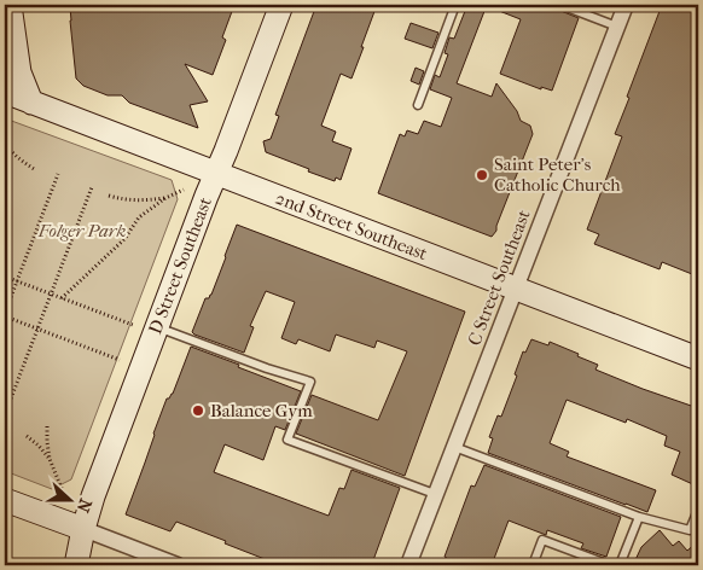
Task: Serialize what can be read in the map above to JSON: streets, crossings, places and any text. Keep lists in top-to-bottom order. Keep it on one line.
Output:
{"streets":{"street":["2nd Street Southeast","D Street Southeast","C Street Southeast"]},"crossings":[["2nd Street Southeast","D Street Southeast"],["2nd Street Southeast","C Street Southeast"]],"parks":["Folger Park"],"places":["Saint Peter's Catholic Church","Balance Gym"],"north":"right"}
